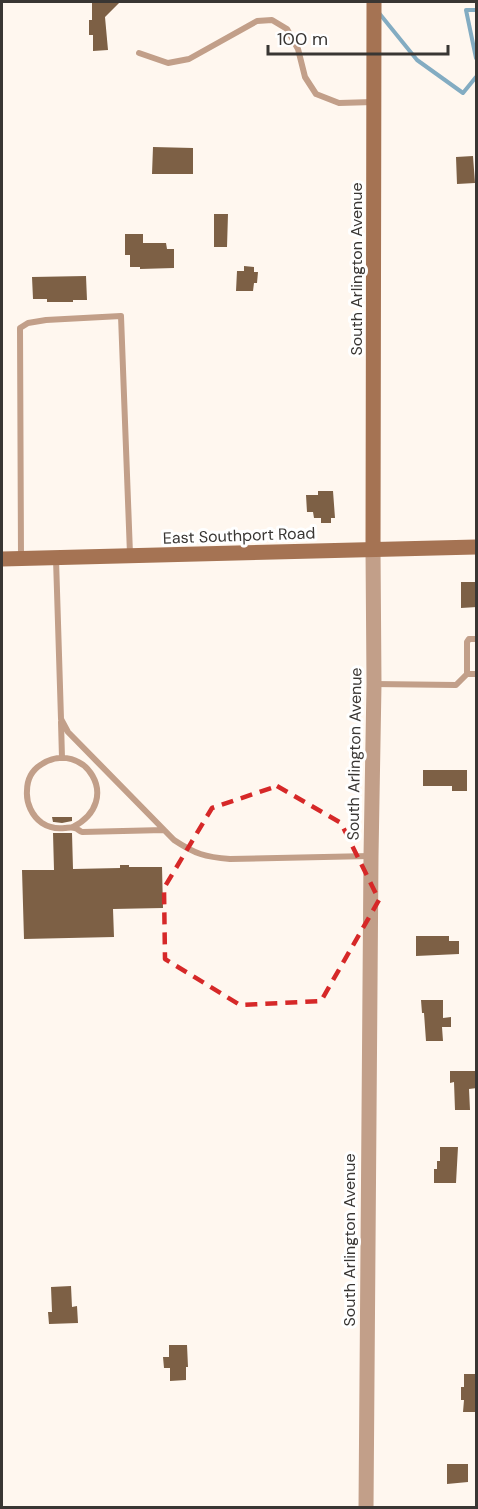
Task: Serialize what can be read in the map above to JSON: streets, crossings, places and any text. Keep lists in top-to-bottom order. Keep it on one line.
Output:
{"streets":{"main road":["South Arlington Avenue","East Southport Road"]},"crossings":[["South Arlington Avenue","East Southport Road"]],"scale_bar":"100 m"}
